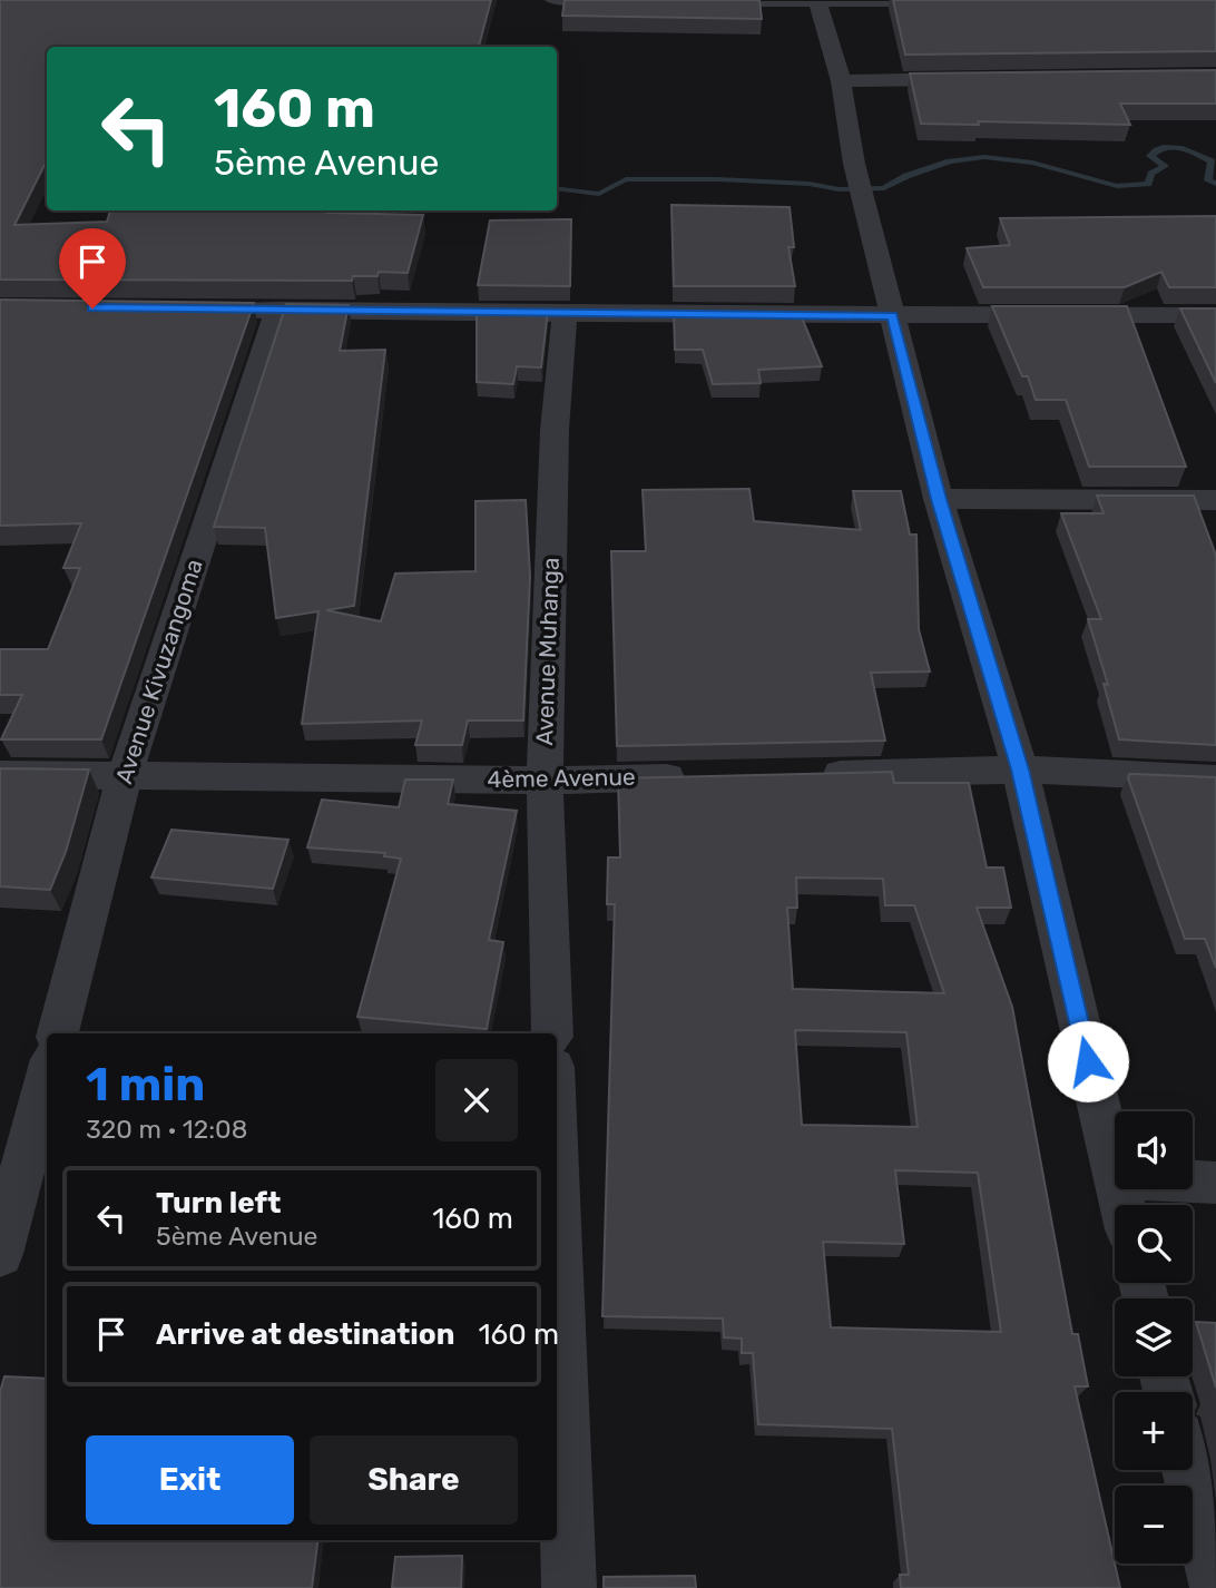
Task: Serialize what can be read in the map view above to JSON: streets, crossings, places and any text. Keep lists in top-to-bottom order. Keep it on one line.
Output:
{"streets":{"street":["Avenue Muhanga","Avenue Kivuzangoma","4ème Avenue"]},"crossings":[["Avenue Muhanga","4ème Avenue"],["Avenue Kivuzangoma","4ème Avenue"]],"page":{"turn":["160 m","5ème Avenue"],"heading":["1 min","320 m · 12:08"],"map_buttons":["+","−"],"list":[{"name":"Turn left","note":"5ème Avenue","value":"160 m"},{"name":"Arrive at destination","value":"160 m"}],"buttons":["Exit","Share"]}}
